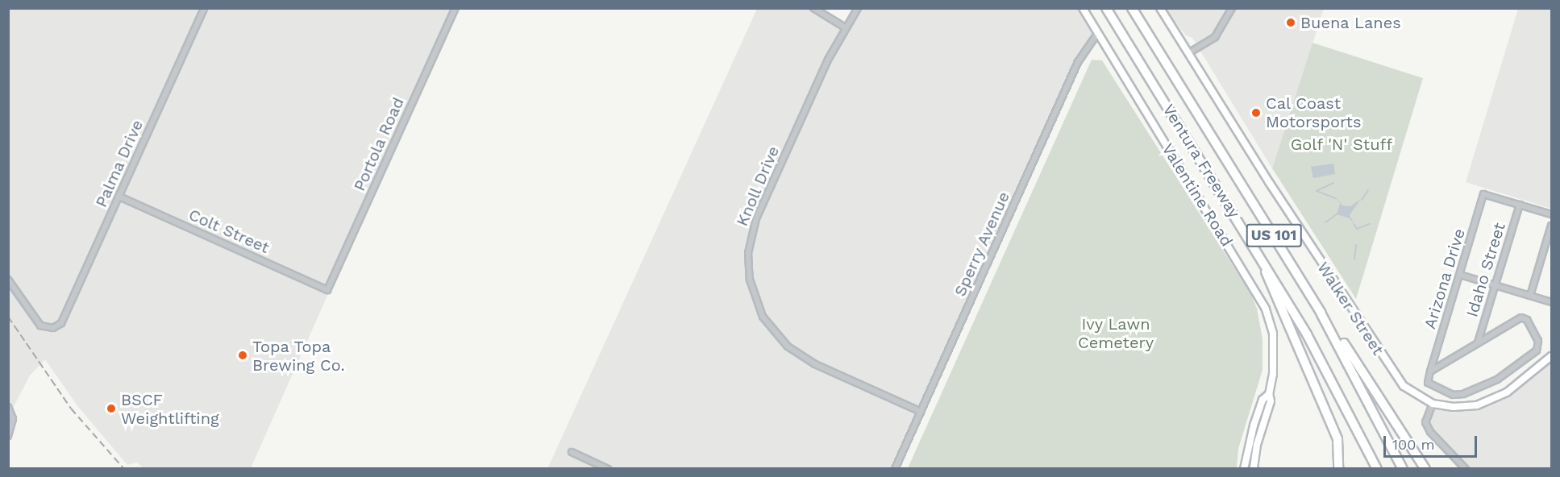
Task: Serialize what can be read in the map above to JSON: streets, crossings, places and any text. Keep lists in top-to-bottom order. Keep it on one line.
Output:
{"streets":{"highway":["Ventura Freeway","US 101"],"street":["Portola Road","Palma Drive","Knoll Drive","Valentine Road","Colt Street","Sperry Avenue","Idaho Street","Arizona Drive","Walker Street"]},"crossings":[["Portola Road","Colt Street"],["Palma Drive","Colt Street"],["Knoll Drive","Sperry Avenue"],["Valentine Road","Sperry Avenue"],["Idaho Street","Arizona Drive"]],"parks":["Golf 'N' Stuff","Ivy Lawn Cemetery"],"places":["Buena Lanes","Cal Coast Motorsports","Topa Topa Brewing Co.","BSCF Weightlifting"],"scale_bar":"100 m"}
